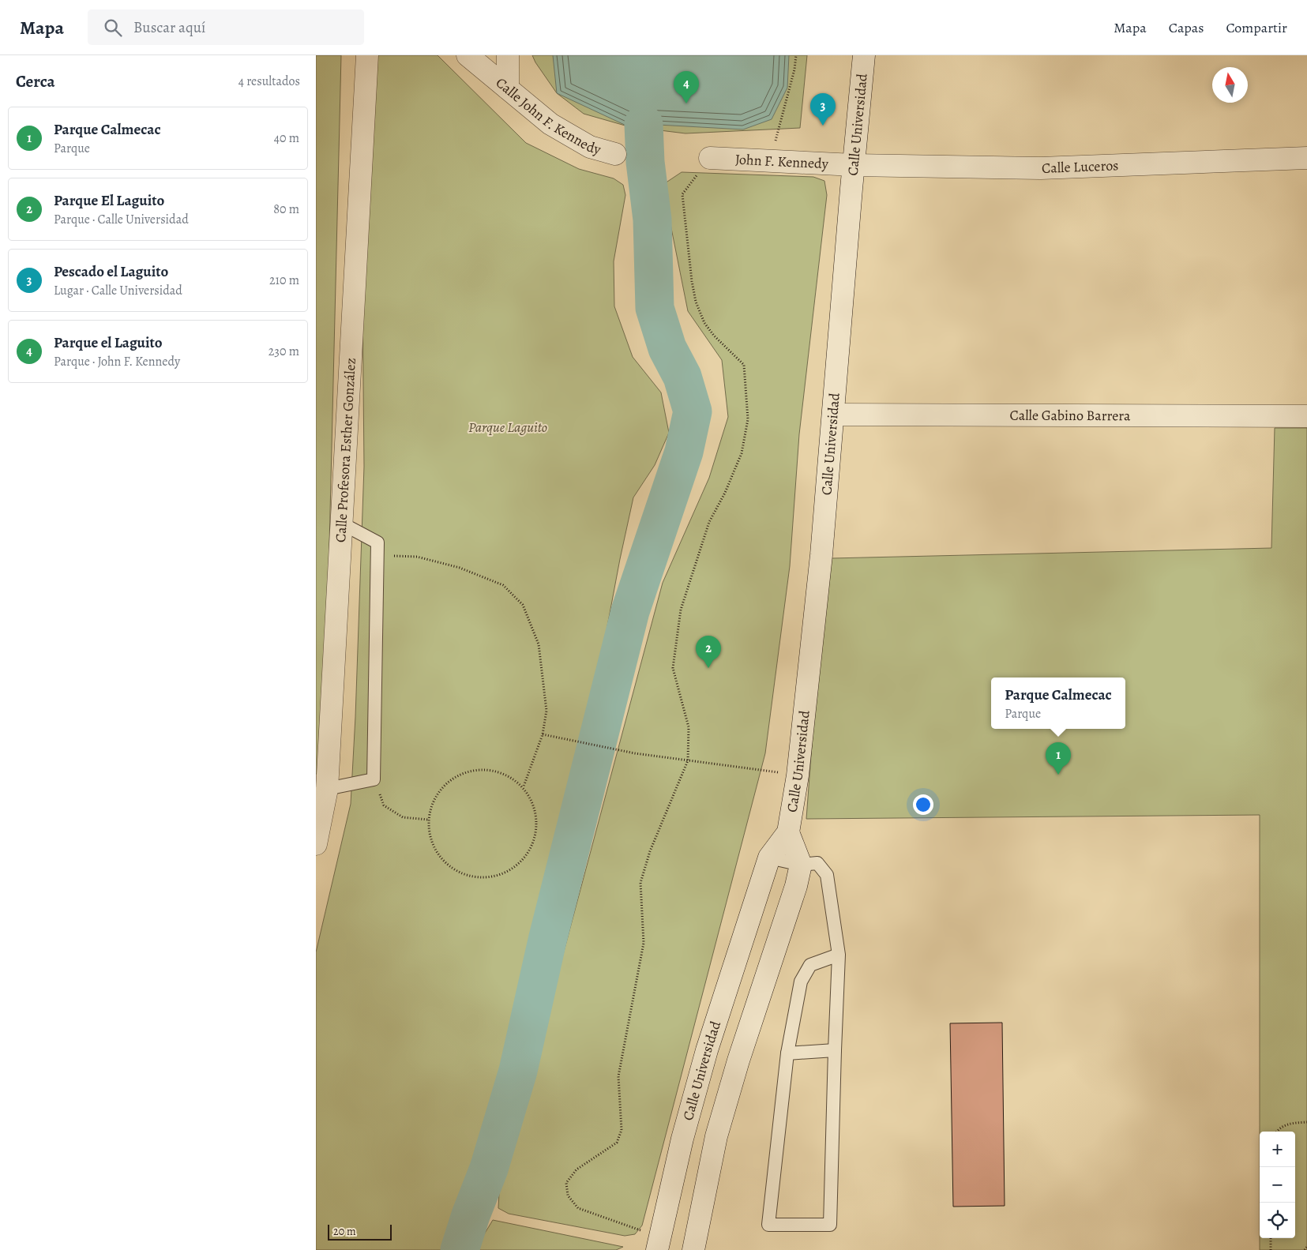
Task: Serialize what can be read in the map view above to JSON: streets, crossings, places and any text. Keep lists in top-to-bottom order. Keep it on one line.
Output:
{"streets":{"street":["Calle John F. Kennedy","Calle Universidad","John F. Kennedy","Calle Luceros","Calle Gabino Barrera","Calle Profesora Esther González"]},"crossings":[["Calle Universidad","John F. Kennedy"],["Calle Universidad","Calle Luceros"],["Calle Universidad","Calle Gabino Barrera"],["John F. Kennedy","Calle Luceros"]],"parks":["Parque Laguito"],"scale_bar":"20 m","north":"top","page":{"header":"Mapa","search":"Buscar aquí","nav":["Mapa","Capas","Compartir"],"heading":["Cerca","4 resultados"],"pins":["4","3","2","1"],"list":[{"mark":"1","name":"Parque Calmecac","note":"Parque","value":"40 m"},{"mark":"2","name":"Parque El Laguito","note":"Parque · Calle Universidad","value":"80 m"},{"mark":"3","name":"Pescado el Laguito","note":"Lugar · Calle Universidad","value":"210 m"},{"mark":"4","name":"Parque el Laguito","note":"Parque · John F. Kennedy","value":"230 m"}],"popup":["Parque Calmecac","Parque"],"map_buttons":["+","−"],"scale":"20 m"}}
